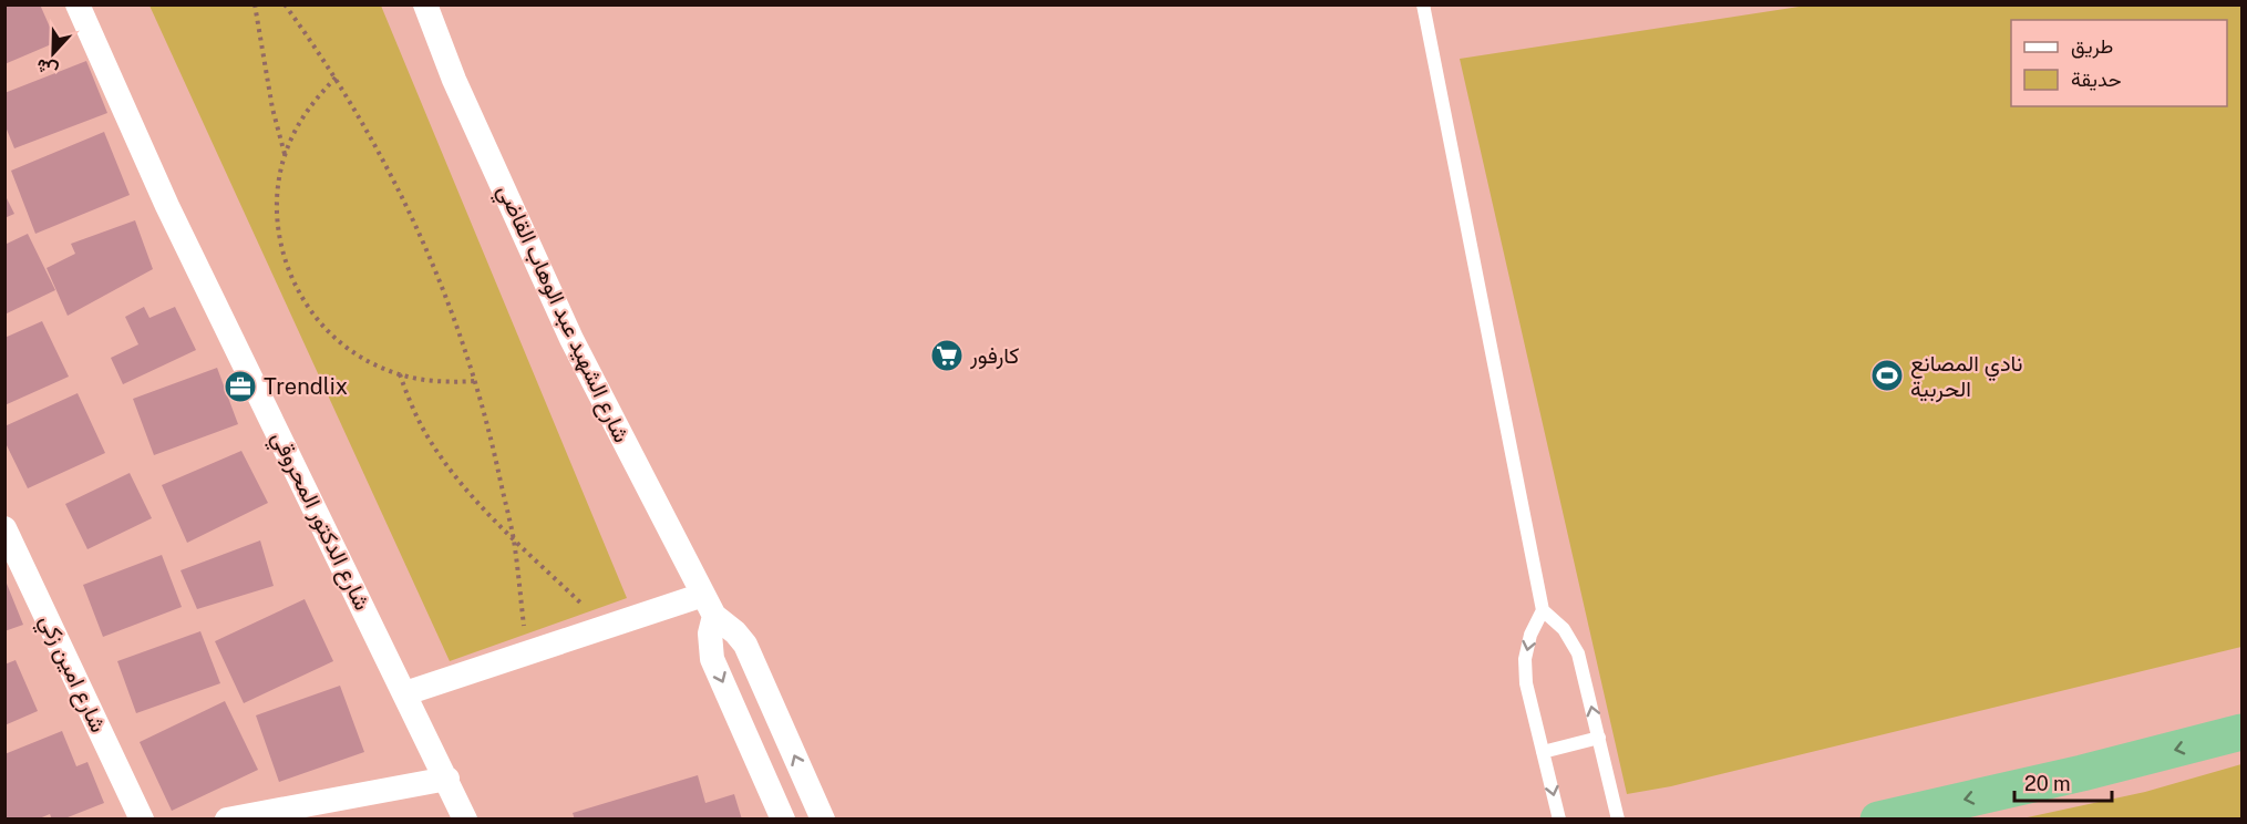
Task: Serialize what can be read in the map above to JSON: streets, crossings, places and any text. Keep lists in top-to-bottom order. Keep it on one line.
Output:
{"streets":{"street":["شارع الشهيد عبد الوهاب القاضي","شارع الدكتور المحروقي","شارع امين زكي"]},"places":{"supermarket":["كارفور"],"sports":["نادي المصانع الحربية"],"office":["Trendlix"]},"legend":["طريق","حديقة"],"scale_bar":"20 m","north":"bottom"}
